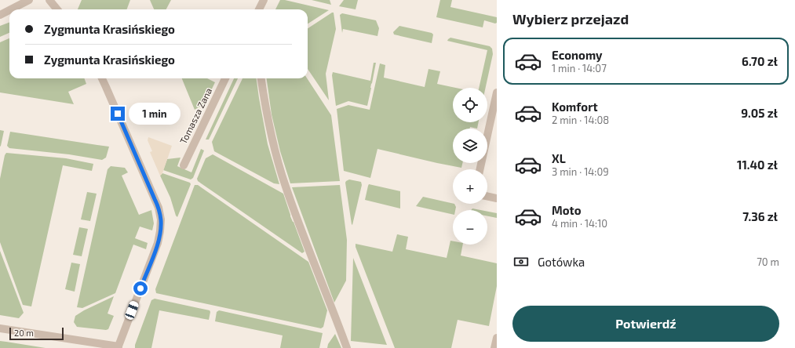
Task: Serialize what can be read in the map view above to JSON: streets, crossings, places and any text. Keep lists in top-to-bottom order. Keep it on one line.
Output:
{"streets":{"street":["Tomasza Zana"]},"scale_bar":"20 m","page":{"heading":"Wybierz przejazd","banner":["Zygmunta Krasińskiego","Zygmunta Krasińskiego"],"list":[{"name":"Economy","note":"1 min · 14:07","value":"6.70 zł"},{"name":"Komfort","note":"2 min · 14:08","value":"9.05 zł"},{"name":"XL","note":"3 min · 14:09","value":"11.40 zł"},{"name":"Moto","note":"4 min · 14:10","value":"7.36 zł"}],"map_buttons":["+","−"],"bubble":"1 min","pay":["Gotówka","70 m"],"buttons":"Potwierdź","scale":"20 m"}}
